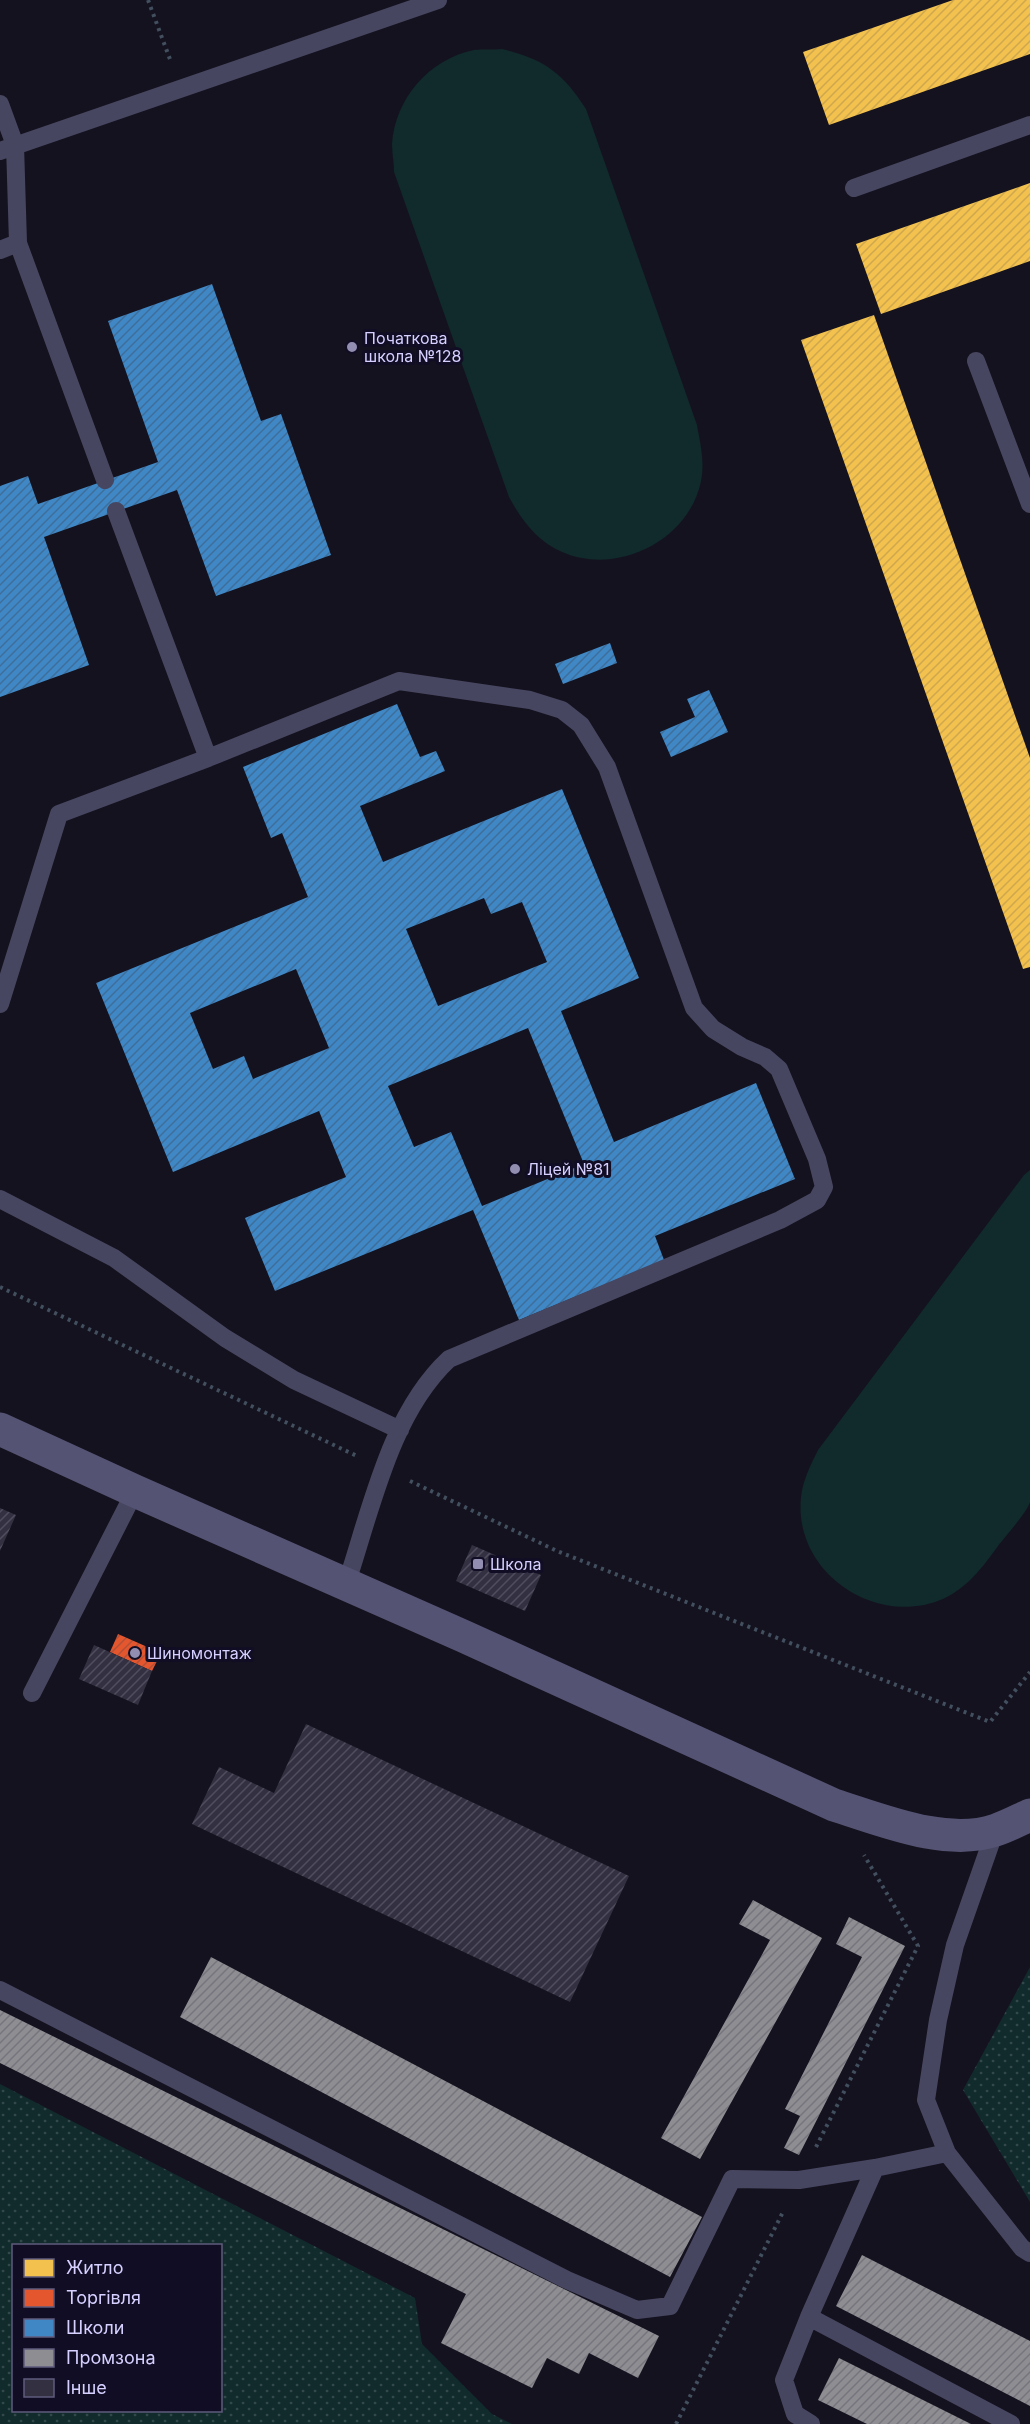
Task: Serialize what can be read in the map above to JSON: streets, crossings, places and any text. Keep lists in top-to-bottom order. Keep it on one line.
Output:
{"places":{"other":["Початкова школа №128","Ліцей №81","Шиномонтаж"],"transit":["Школа"]},"legend":["Житло","Торгівля","Школи","Промзона","Інше"]}
